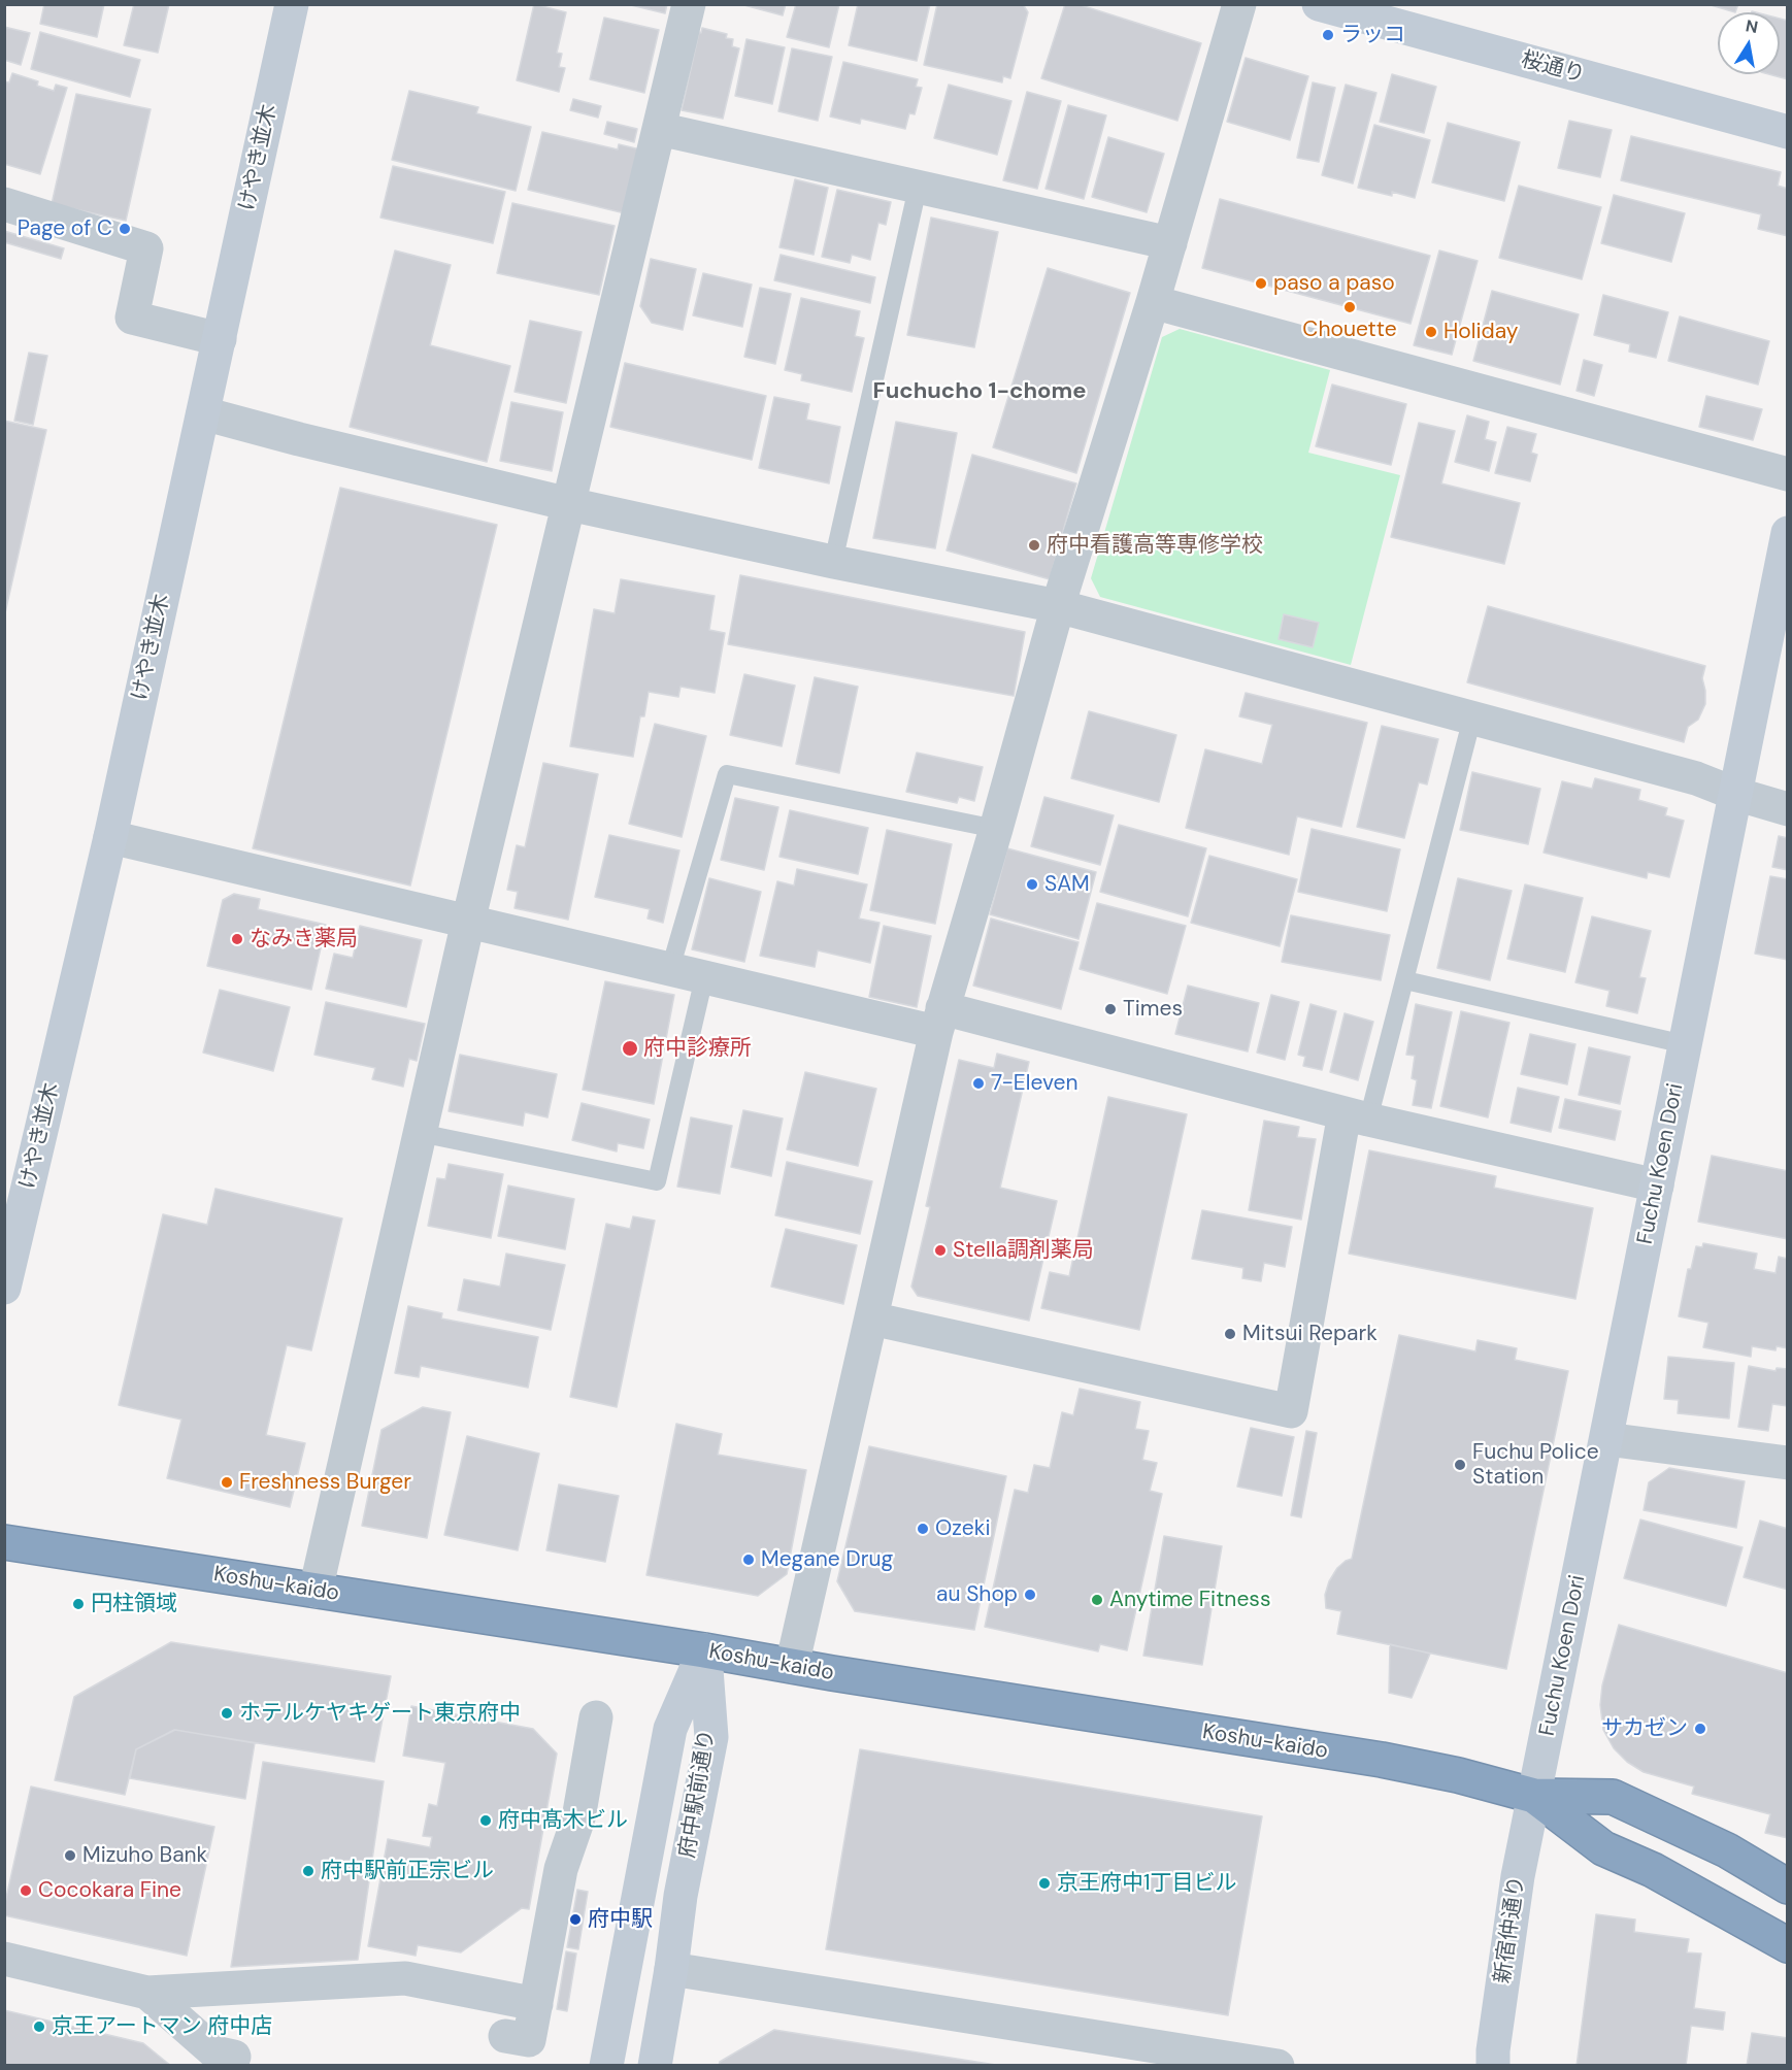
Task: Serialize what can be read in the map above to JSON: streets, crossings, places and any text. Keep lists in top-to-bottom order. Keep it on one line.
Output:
{"streets":{"highway":["Koshu-kaido"],"street":["桜通り","けやき並木","Fuchu Koen Dori","府中駅前通り","新宿仲通り"]},"crossings":[["Fuchu Koen Dori","Koshu-kaido"],["Fuchu Koen Dori","新宿仲通り"],["Koshu-kaido","府中駅前通り"],["Koshu-kaido","新宿仲通り"]],"districts":["Fuchucho 1-chome"],"places":["ラッコ","Page of C","paso a paso","Chouette","Holiday","府中看護高等専修学校","SAM","なみき薬局","Times","府中診療所","7-Eleven","Stella調剤薬局","Mitsui Repark","Fuchu Police Station","Freshness Burger","Ozeki","Megane Drug","au Shop","Anytime Fitness","円柱領域","ホテルケヤキゲート東京府中","サカゼン","府中髙木ビル","Mizuho Bank","府中駅前正宗ビル","京王府中1丁目ビル","Cocokara Fine","府中駅","京王アートマン 府中店"],"north":"top"}
